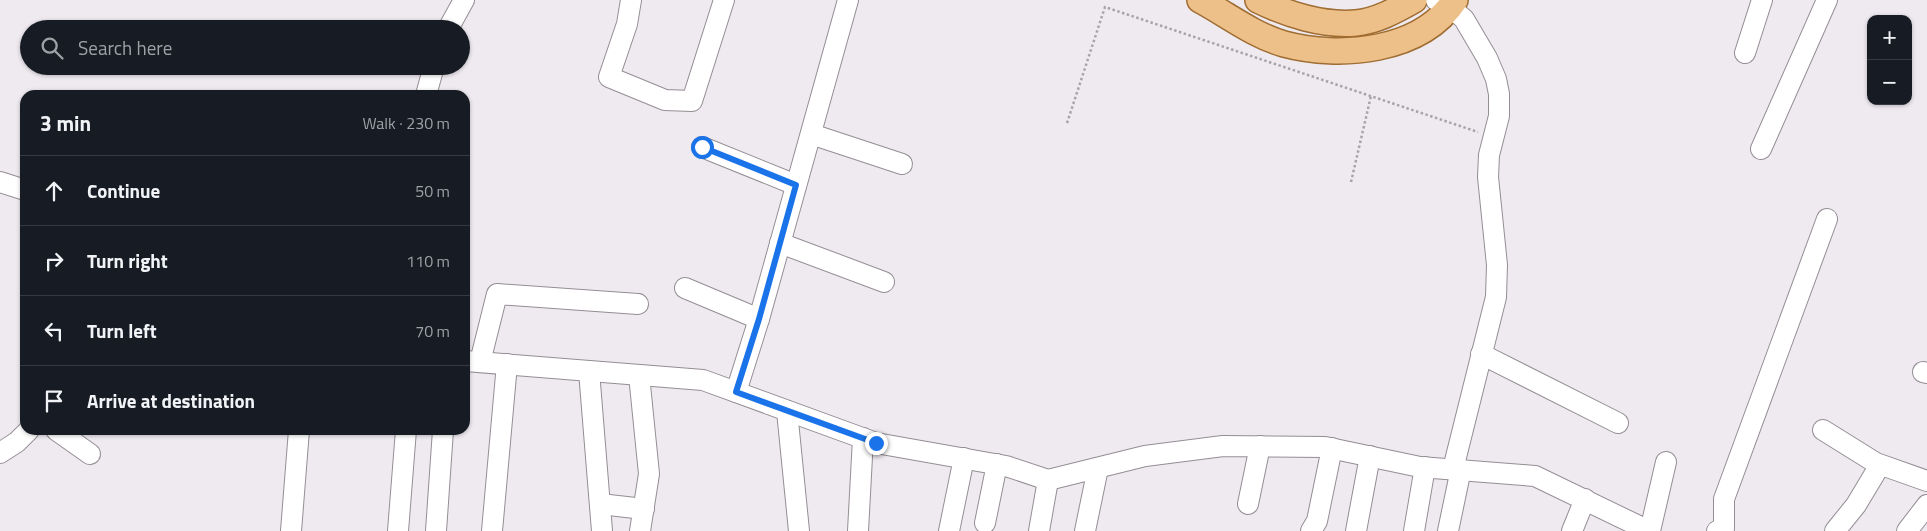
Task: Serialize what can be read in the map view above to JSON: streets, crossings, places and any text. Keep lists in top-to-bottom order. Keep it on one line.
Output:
{"page":{"map_buttons":["+","−"],"search":"Search here","heading":["3 min","Walk · 230 m"],"list":[["Continue","50 m"],["Turn right","110 m"],["Turn left","70 m"],"Arrive at destination"]}}
